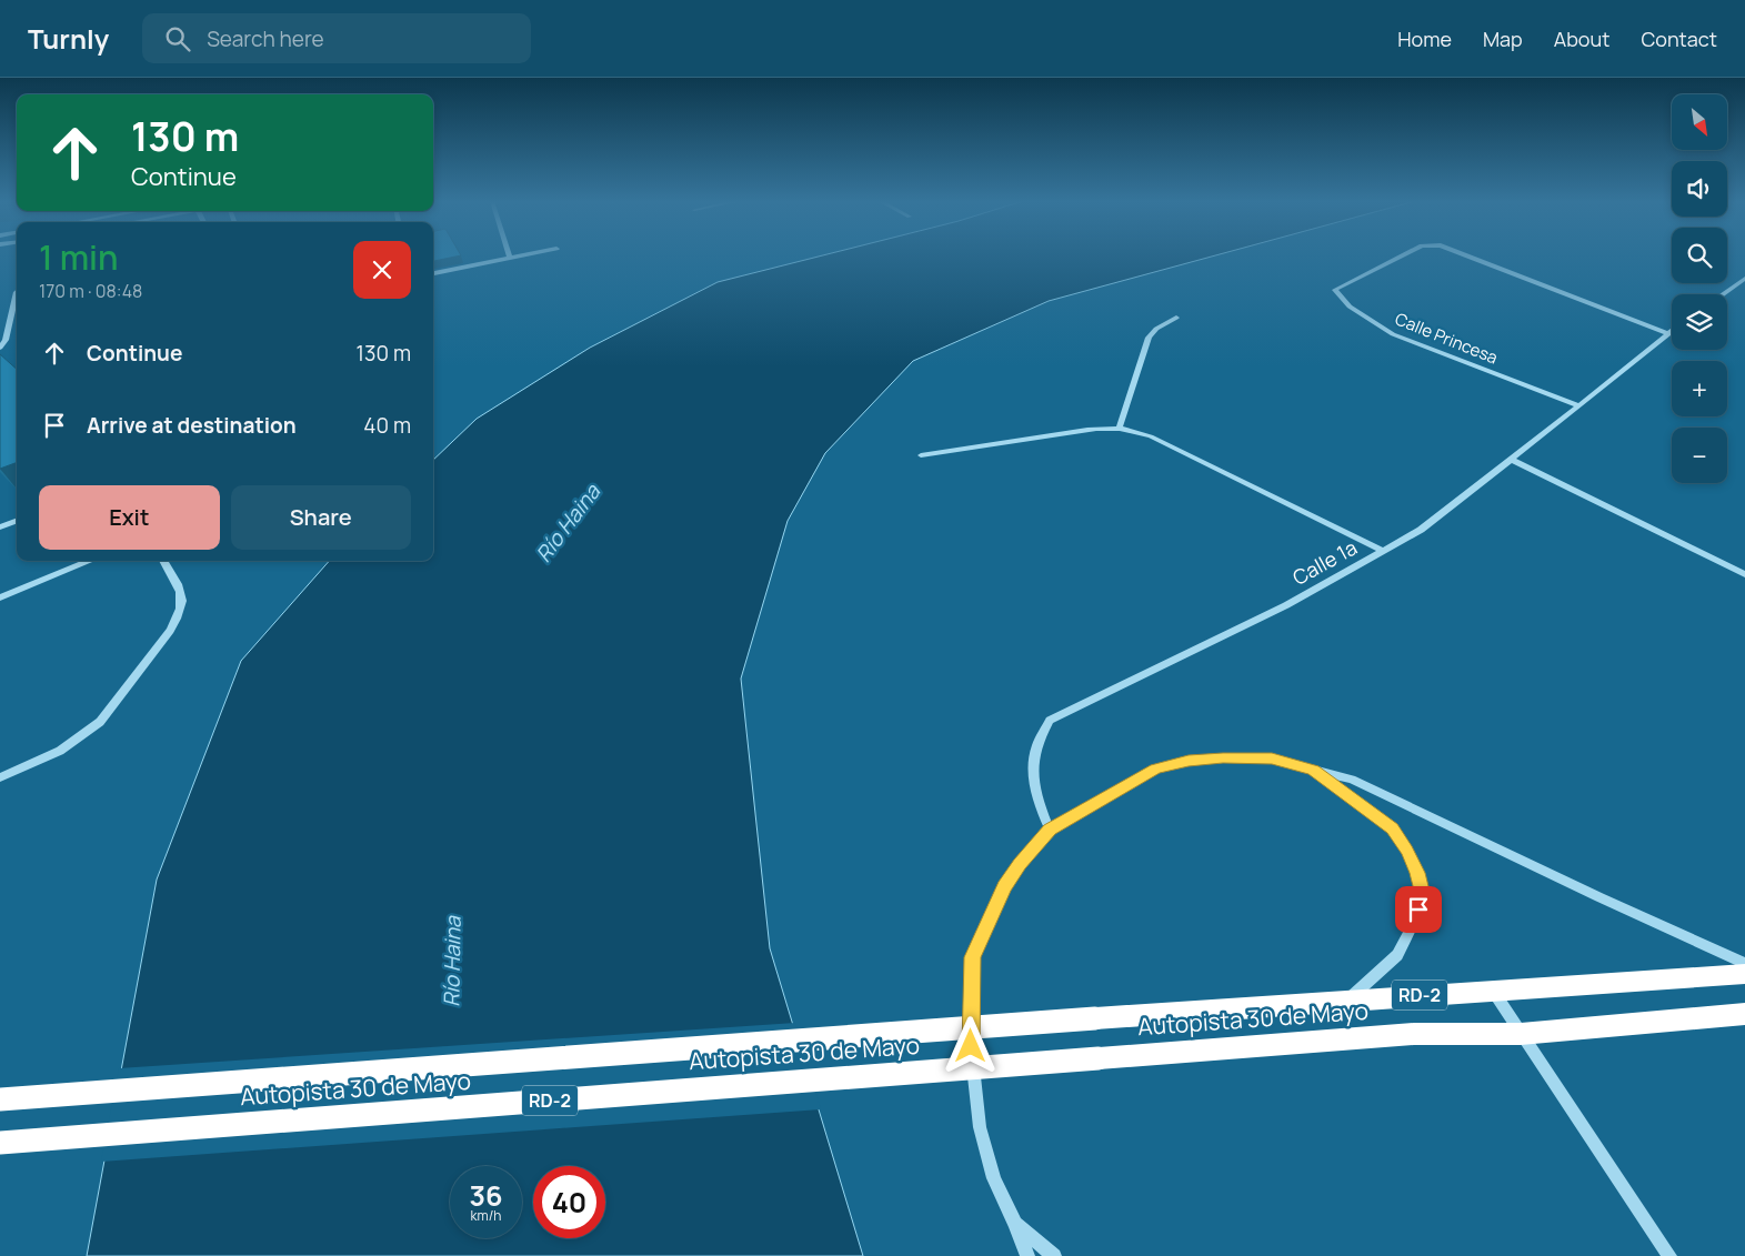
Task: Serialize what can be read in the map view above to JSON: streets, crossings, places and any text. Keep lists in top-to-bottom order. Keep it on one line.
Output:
{"streets":{"highway":["RD-2","Autopista 30 de Mayo"],"street":["Calle Princesa","Calle 1a"]},"crossings":[["Calle Princesa","Calle 1a"]],"water":["Río Haina"],"north":"bottom right","page":{"header":"Turnly","search":"Search here","nav":["Home","Map","About","Contact"],"map_buttons":["+","−"],"turn":["130 m","Continue"],"heading":["1 min","170 m · 08:48"],"list":[{"name":"Continue","value":"130 m"},{"name":"Arrive at destination","value":"40 m"}],"buttons":["Exit","Share"],"speed":"36 km/h","limit":"40"}}
